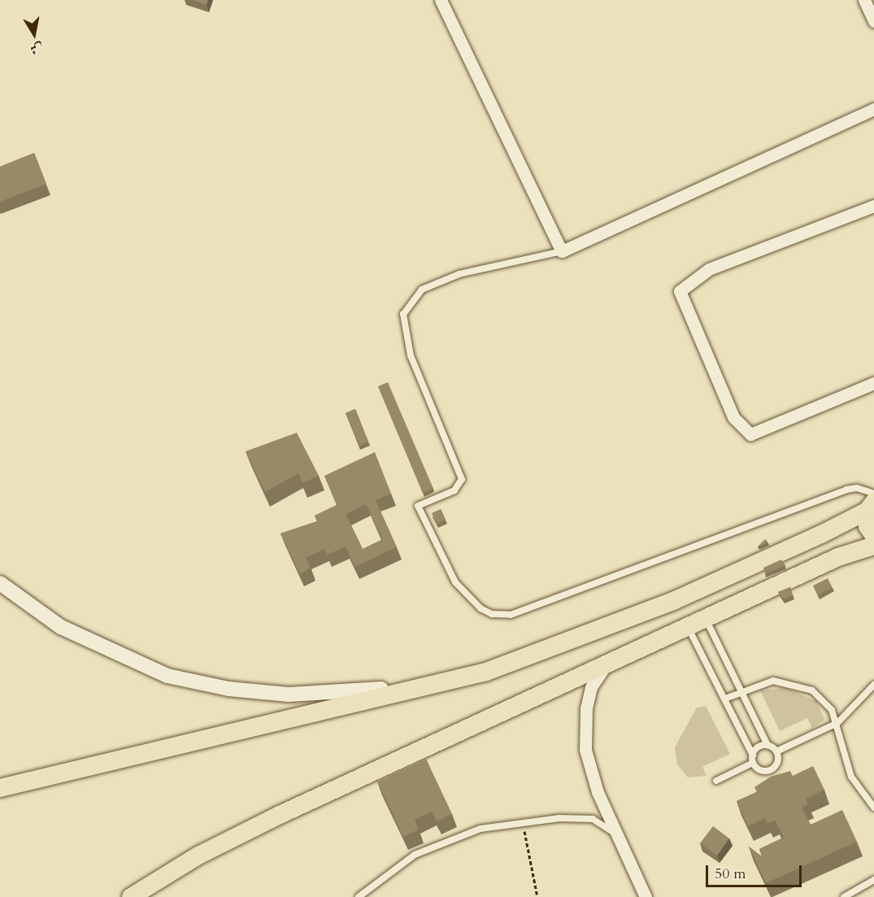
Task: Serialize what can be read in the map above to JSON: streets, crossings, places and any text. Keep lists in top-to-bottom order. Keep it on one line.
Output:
{"scale_bar":"50 m","north":"bottom"}
